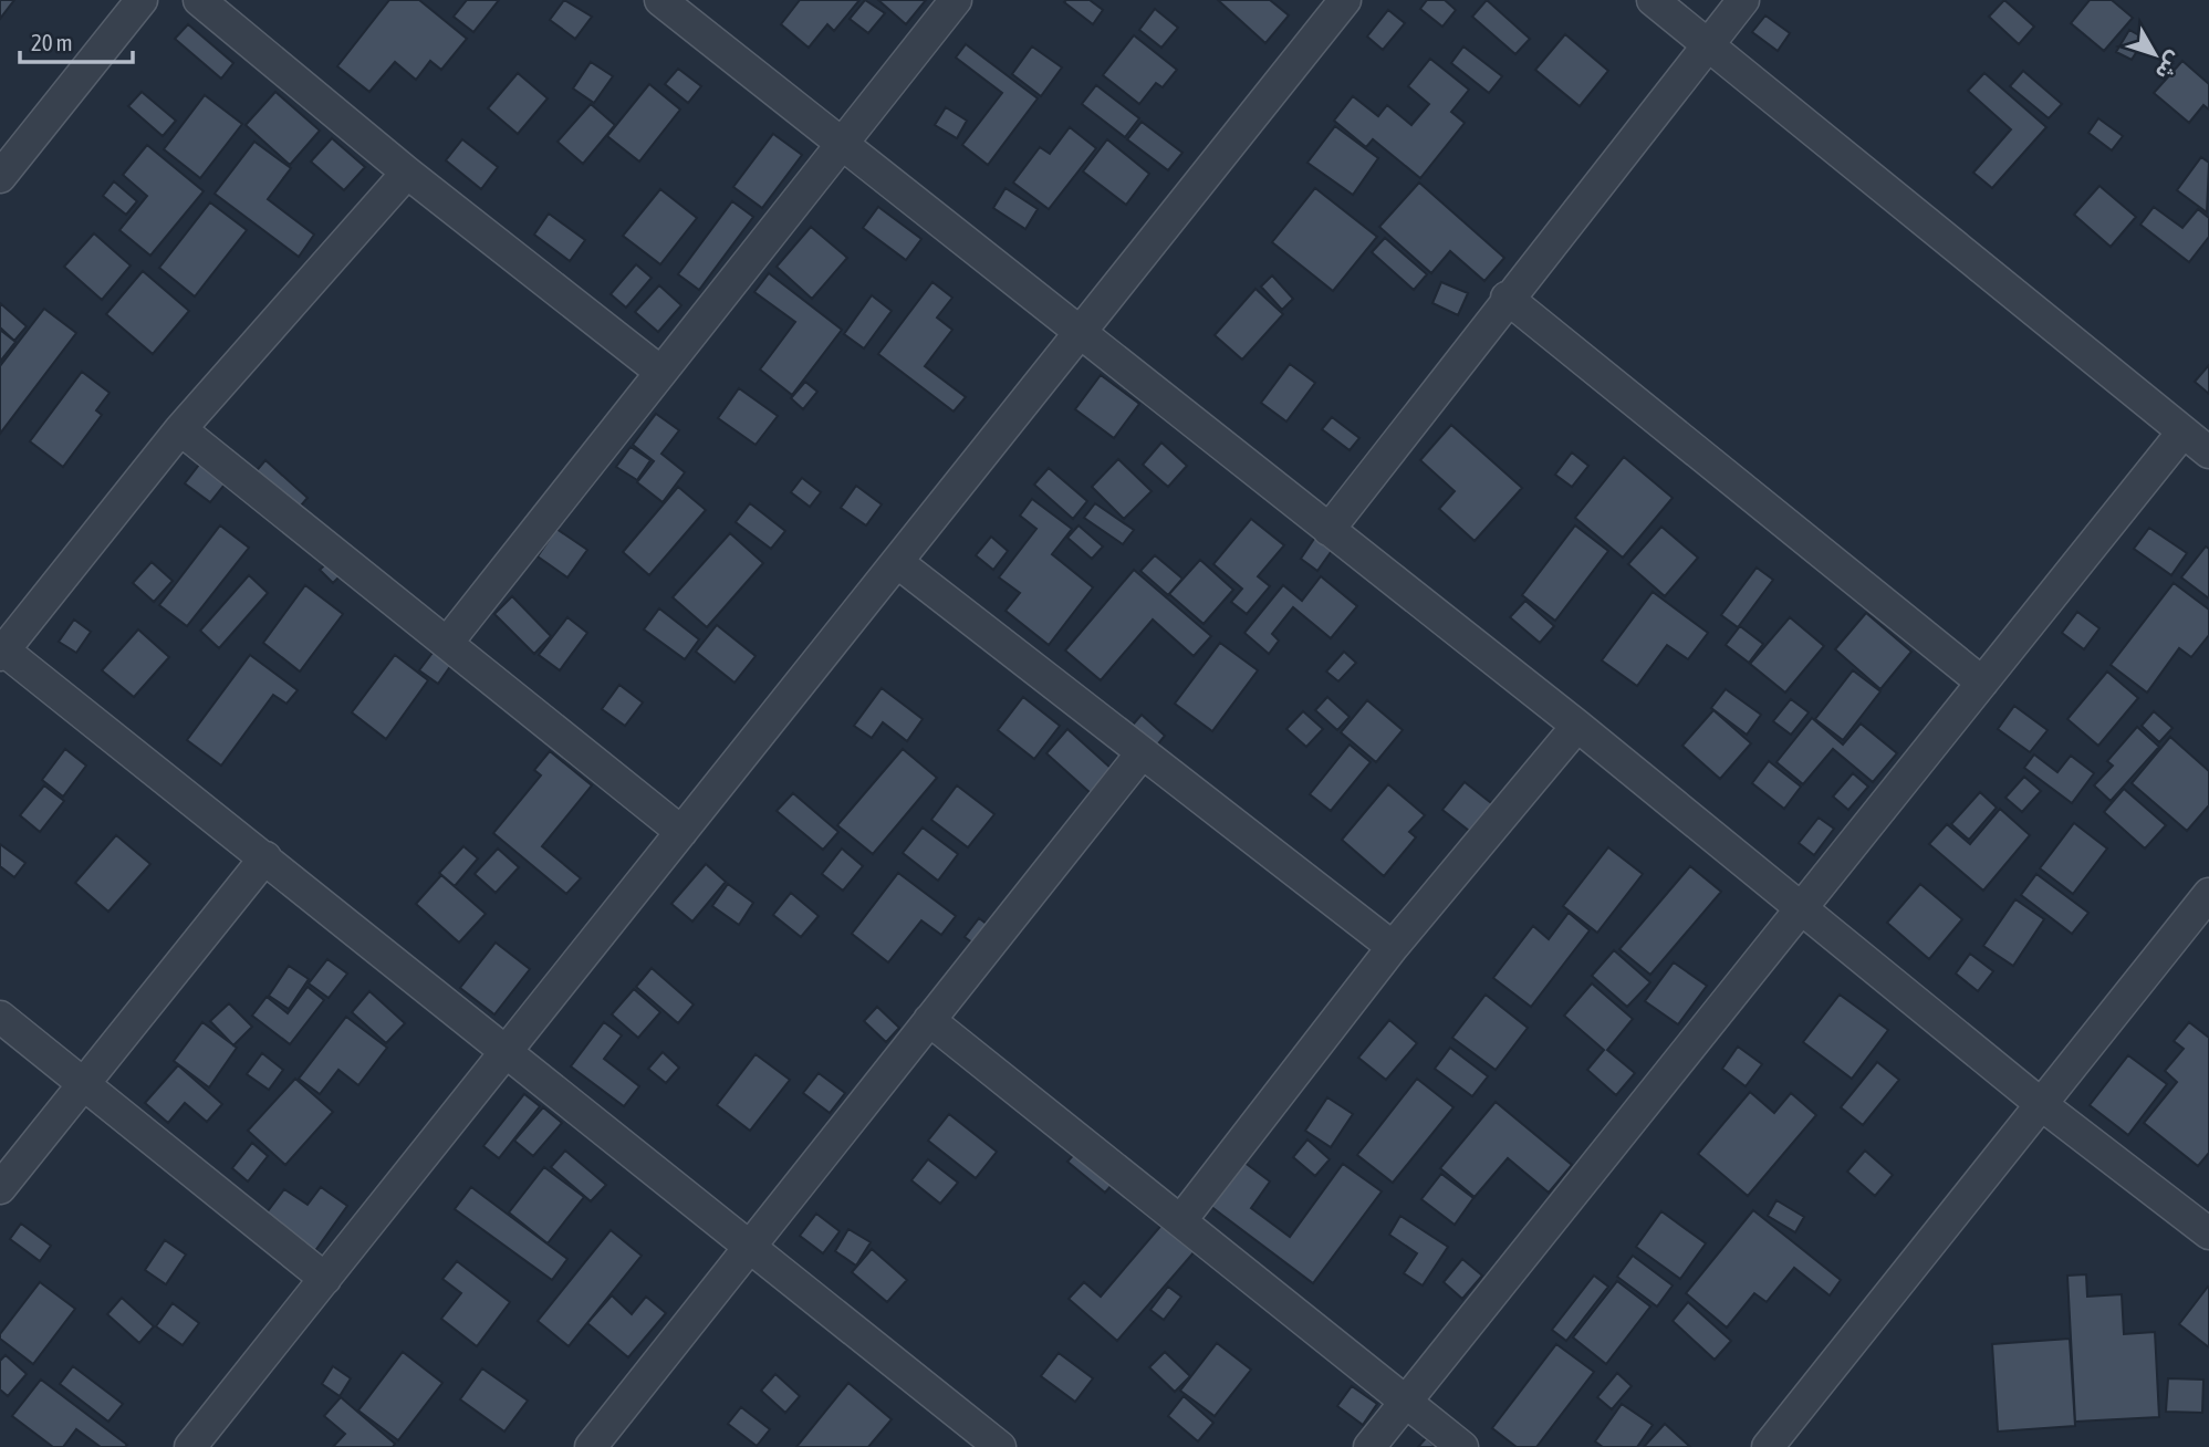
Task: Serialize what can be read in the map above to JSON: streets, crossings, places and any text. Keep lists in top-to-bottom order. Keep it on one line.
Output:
{"scale_bar":"20 m","north":"bottom right"}
